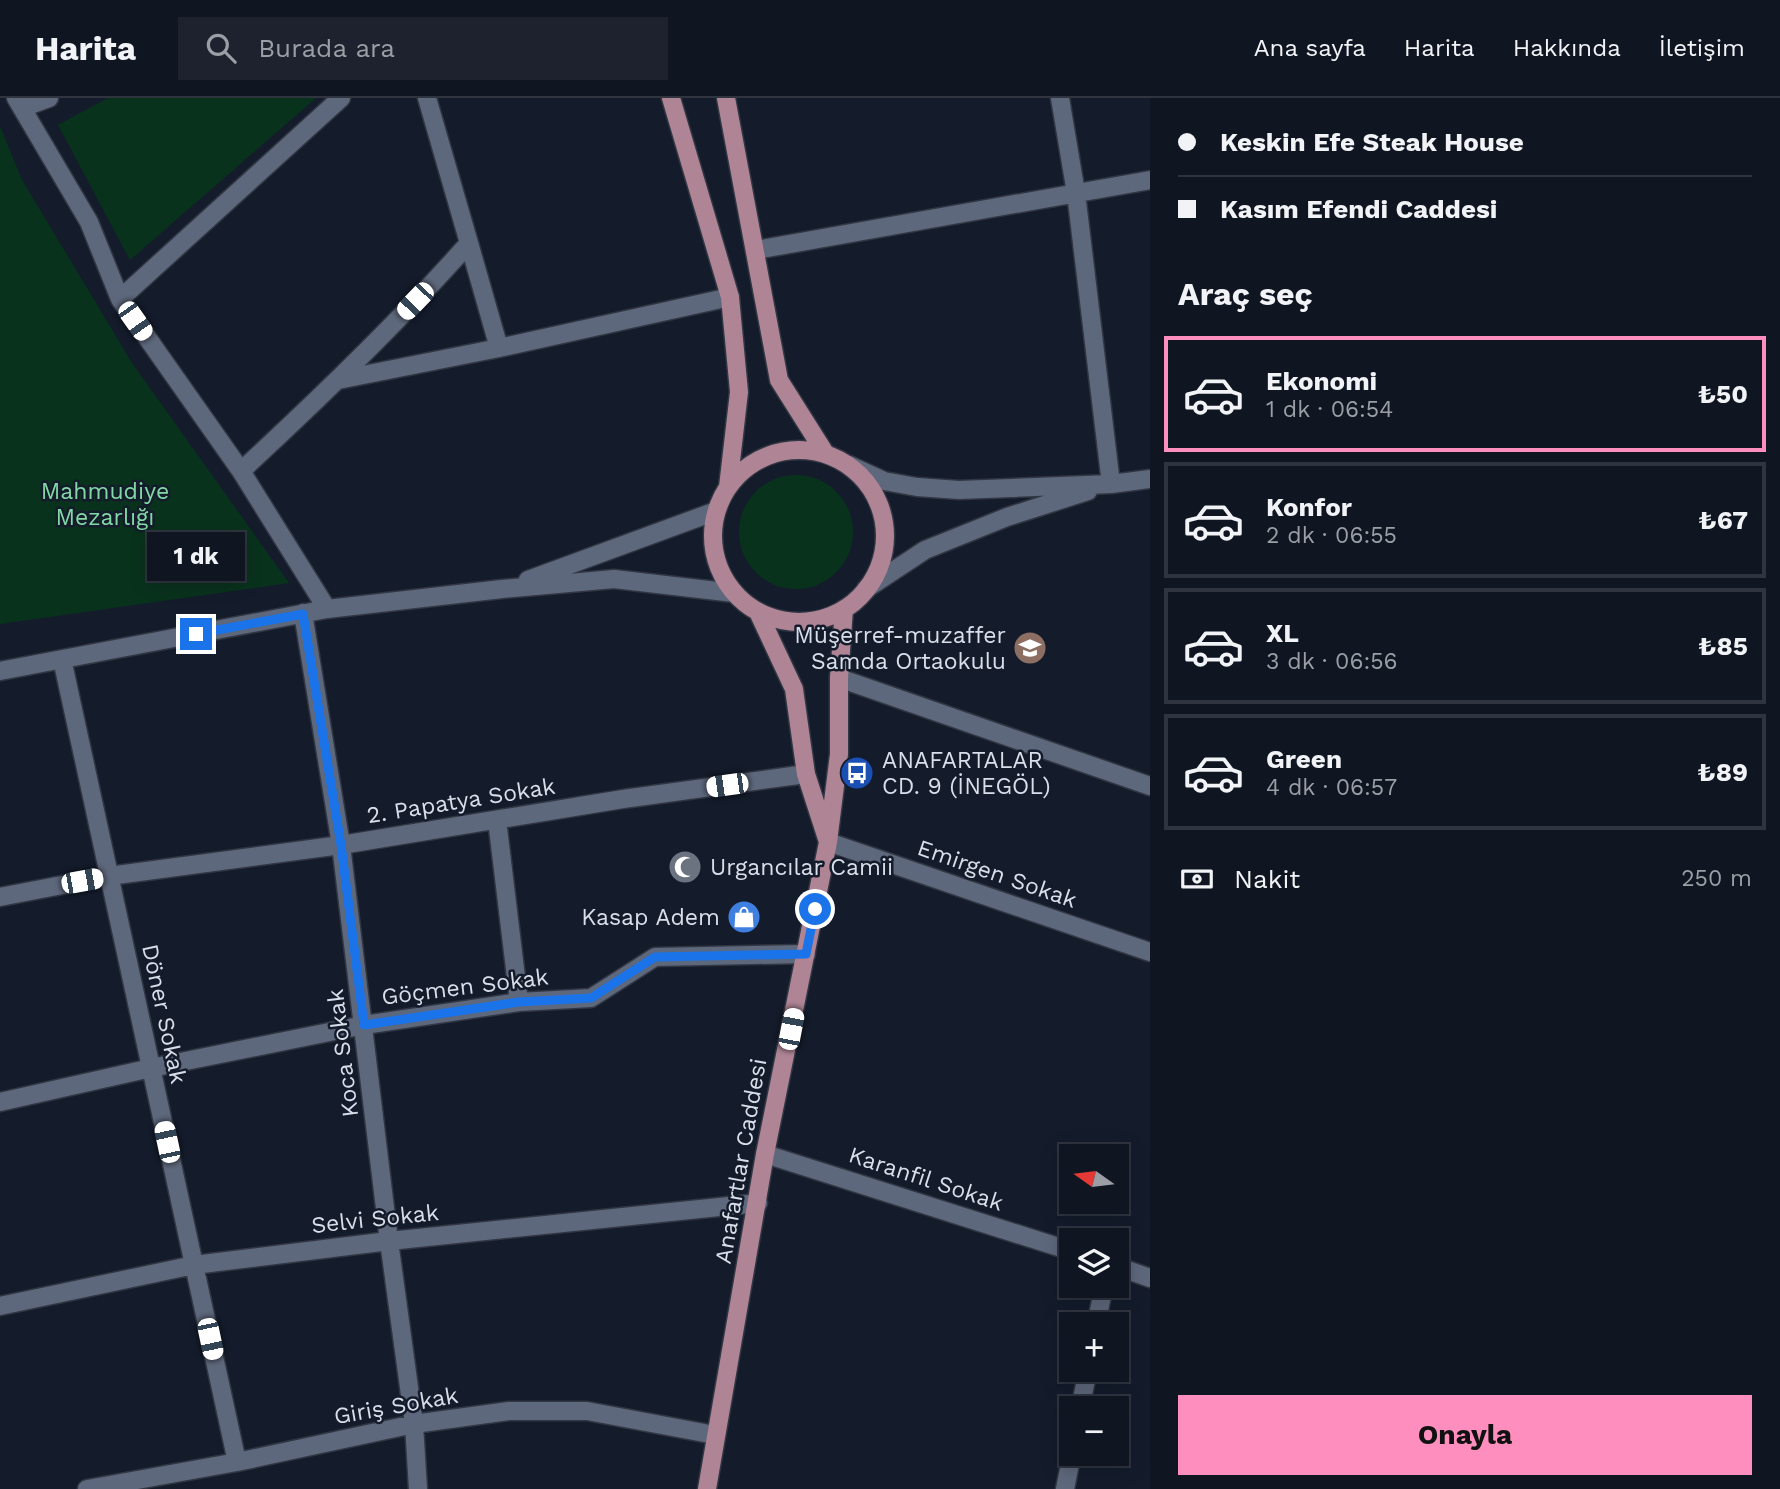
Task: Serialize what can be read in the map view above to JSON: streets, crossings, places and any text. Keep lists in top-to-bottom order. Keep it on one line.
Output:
{"streets":{"main road":["Anafartlar Caddesi"],"street":["2. Papatya Sokak","Emirgen Sokak","Göçmen Sokak","Döner Sokak","Koca Sokak","Karanfil Sokak","Selvi Sokak","Giriş Sokak"]},"crossings":[["2. Papatya Sokak","Döner Sokak"],["2. Papatya Sokak","Koca Sokak"],["Emirgen Sokak","Anafartlar Caddesi"],["Göçmen Sokak","Döner Sokak"],["Göçmen Sokak","Koca Sokak"],["Göçmen Sokak","Anafartlar Caddesi"],["Döner Sokak","Selvi Sokak"],["Döner Sokak","Giriş Sokak"],["Koca Sokak","Selvi Sokak"],["Koca Sokak","Giriş Sokak"],["Anafartlar Caddesi","Karanfil Sokak"],["Anafartlar Caddesi","Selvi Sokak"],["Anafartlar Caddesi","Giriş Sokak"]],"parks":["Mahmudiye Mezarlığı"],"places":{"school or university":["Müşerref-muzaffer Samda Ortaokulu"],"bus stop":["ANAFARTALAR CD. 9 (İNEGÖL)"],"mosque":["Urgancılar Camii"],"shop":["Kasap Adem"]},"north":"left","page":{"header":"Harita","search":"Burada ara","nav":["Ana sayfa","Harita","Hakkında","İletişim"],"banner":["Keskin Efe Steak House","Kasım Efendi Caddesi"],"heading":"Araç seç","list":[{"name":"Ekonomi","note":"1 dk · 06:54","value":"₺50"},{"name":"Konfor","note":"2 dk · 06:55","value":"₺67"},{"name":"XL","note":"3 dk · 06:56","value":"₺85"},{"name":"Green","note":"4 dk · 06:57","value":"₺89"}],"bubble":"1 dk","pay":["Nakit","250 m"],"map_buttons":["+","−"],"buttons":"Onayla"}}
